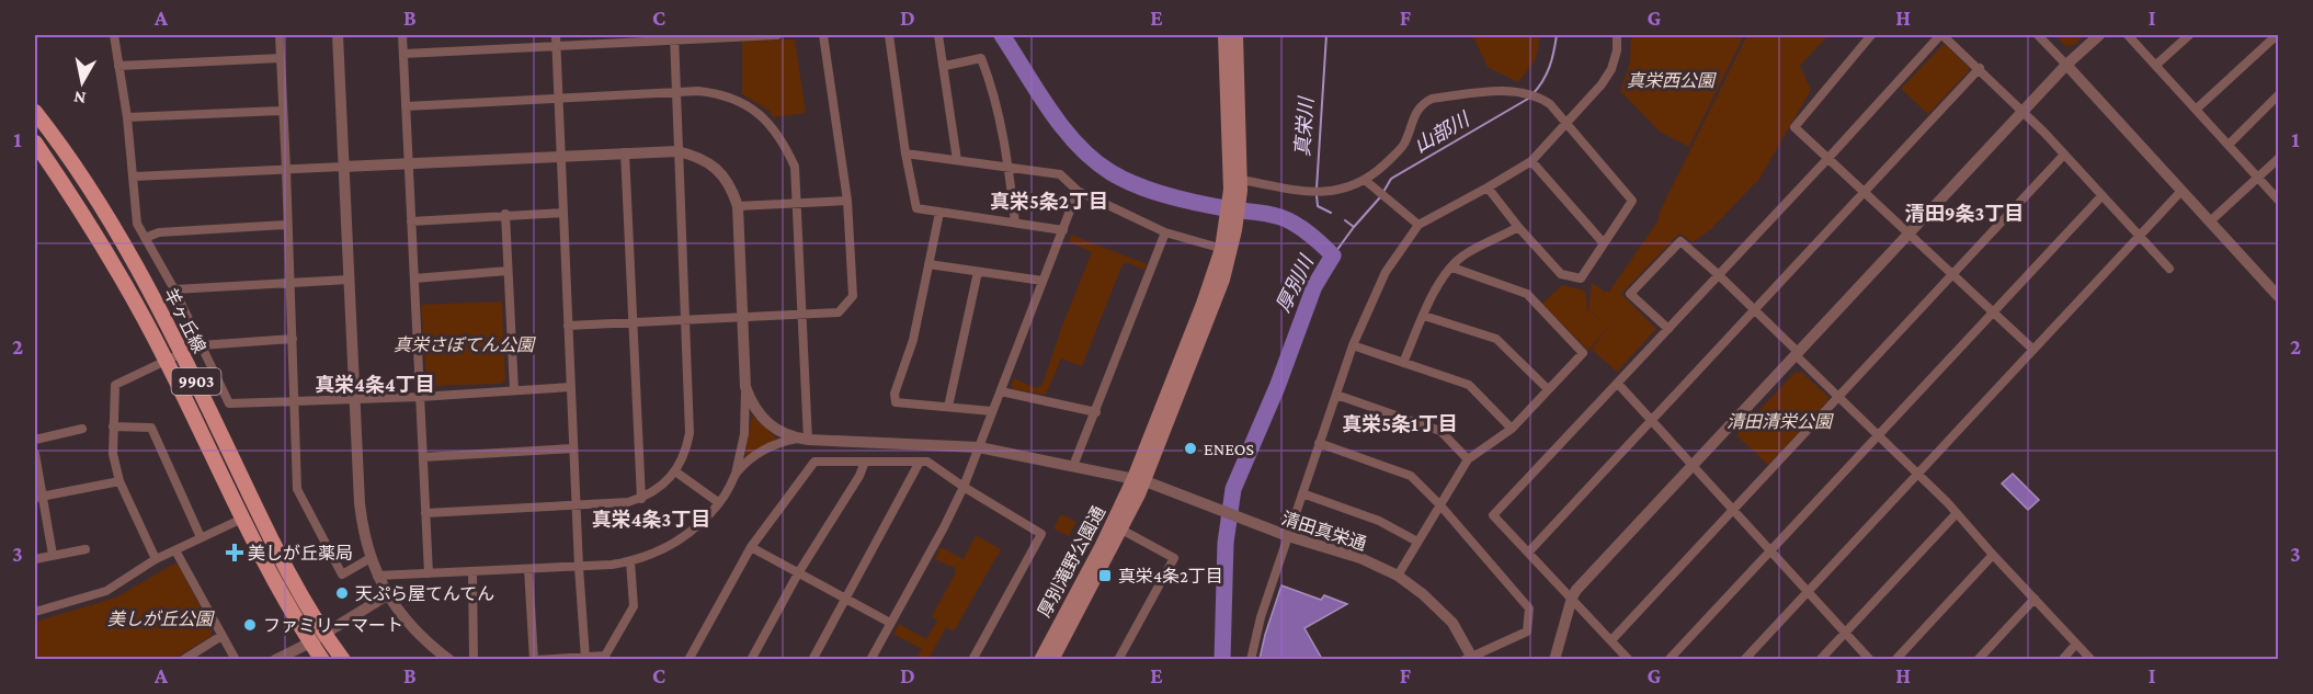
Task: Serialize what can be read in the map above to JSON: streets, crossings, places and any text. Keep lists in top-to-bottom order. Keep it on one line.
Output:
{"streets":{"main road":["羊ヶ丘線","9903","厚別滝野公園通"],"street":["清田真栄通"]},"crossings":[["清田真栄通","厚別滝野公園通"]],"districts":["真栄5条2丁目","清田9条3丁目","真栄4条4丁目","真栄5条1丁目","真栄4条3丁目"],"water":["真栄川","山部川","厚別川"],"parks":["真栄西公園","真栄さぼてん公園","清田清栄公園","美しが丘公園"],"places":{"other":["ENEOS","天ぷら屋てんてん","ファミリーマート"],"health":["美しが丘薬局"],"transit":["真栄4条2丁目"]},"north":"bottom","grid":{"columns":["A","B","C","D","E","F","G","H","I"],"rows":["1","2","3"]}}
